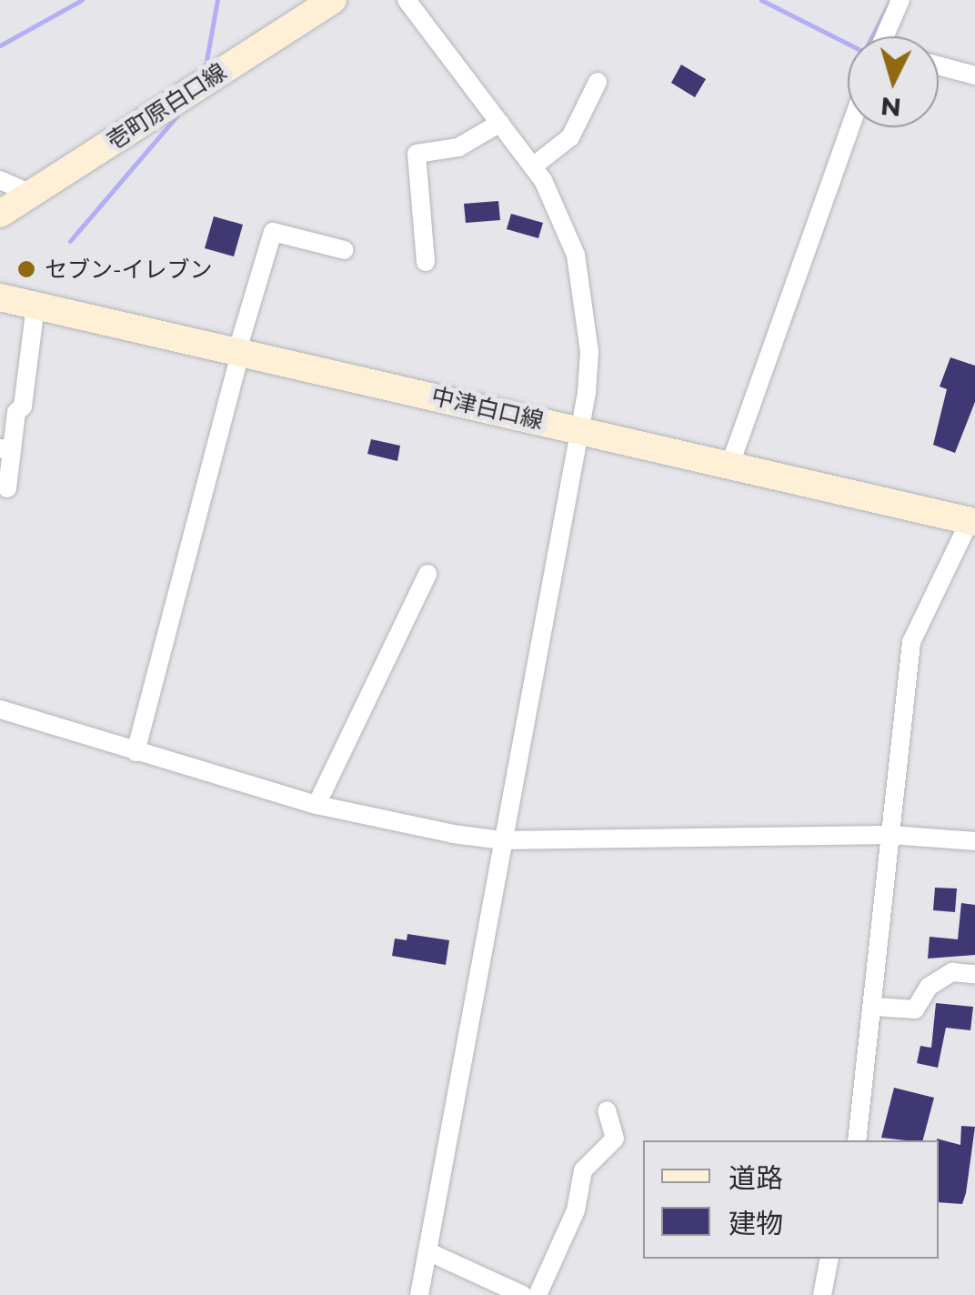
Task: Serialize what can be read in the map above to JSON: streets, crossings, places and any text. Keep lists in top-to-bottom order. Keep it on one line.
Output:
{"streets":{"main road":["壱町原白口線","中津白口線"]},"places":["セブン-イレブン"],"legend":["道路","建物"],"north":"bottom"}
